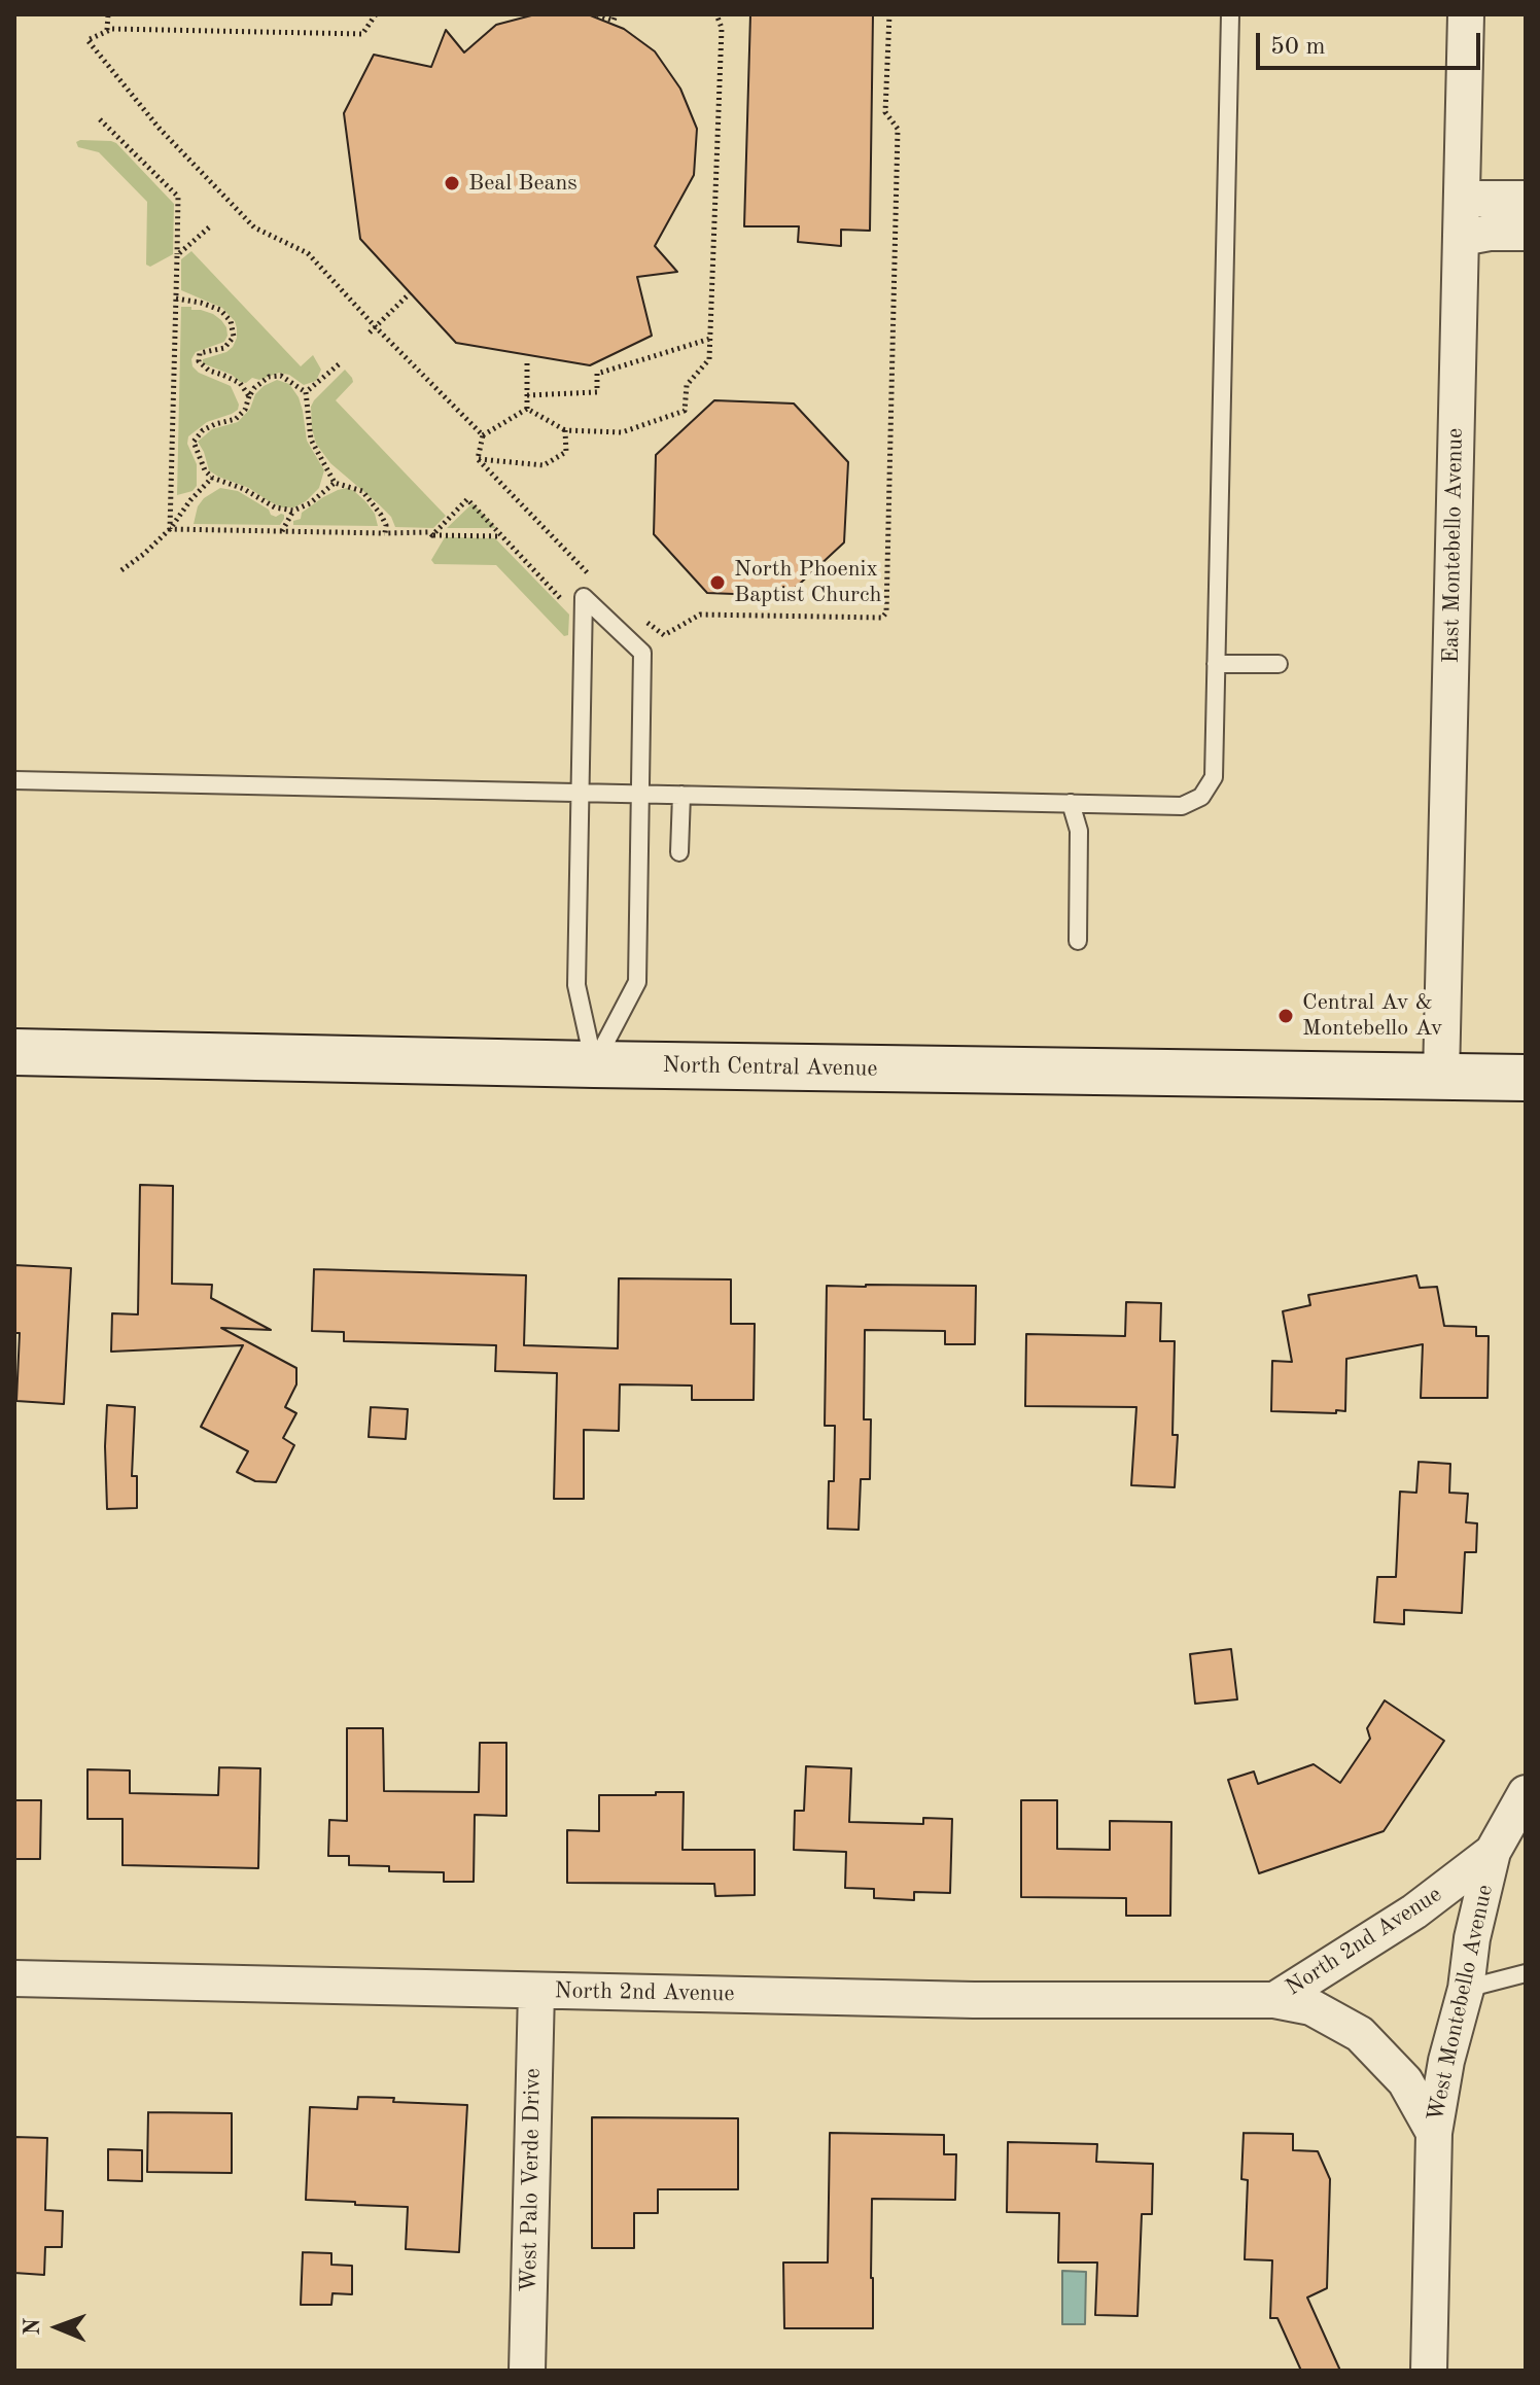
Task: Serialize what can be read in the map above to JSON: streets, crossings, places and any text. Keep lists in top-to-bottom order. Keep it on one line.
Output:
{"streets":{"main road":["North Central Avenue"],"street":["East Montebello Avenue","North 2nd Avenue","West Montebello Avenue","West Palo Verde Drive"]},"crossings":[["East Montebello Avenue","North Central Avenue"],["North 2nd Avenue","West Montebello Avenue"],["North 2nd Avenue","West Palo Verde Drive"]],"places":["Beal Beans","North Phoenix Baptist Church","Central Av & Montebello Av"],"scale_bar":"50 m","north":"left"}
